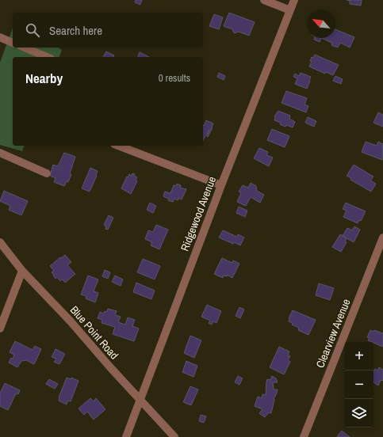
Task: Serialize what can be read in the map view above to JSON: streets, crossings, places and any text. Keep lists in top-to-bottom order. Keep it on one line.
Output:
{"streets":{"street":["Ridgewood Avenue","Blue Point Road","Clearview Avenue"]},"crossings":[["Ridgewood Avenue","Blue Point Road"]],"north":"top left","page":{"search":"Search here","heading":["Nearby","0 results"],"map_buttons":["+","−"]}}
